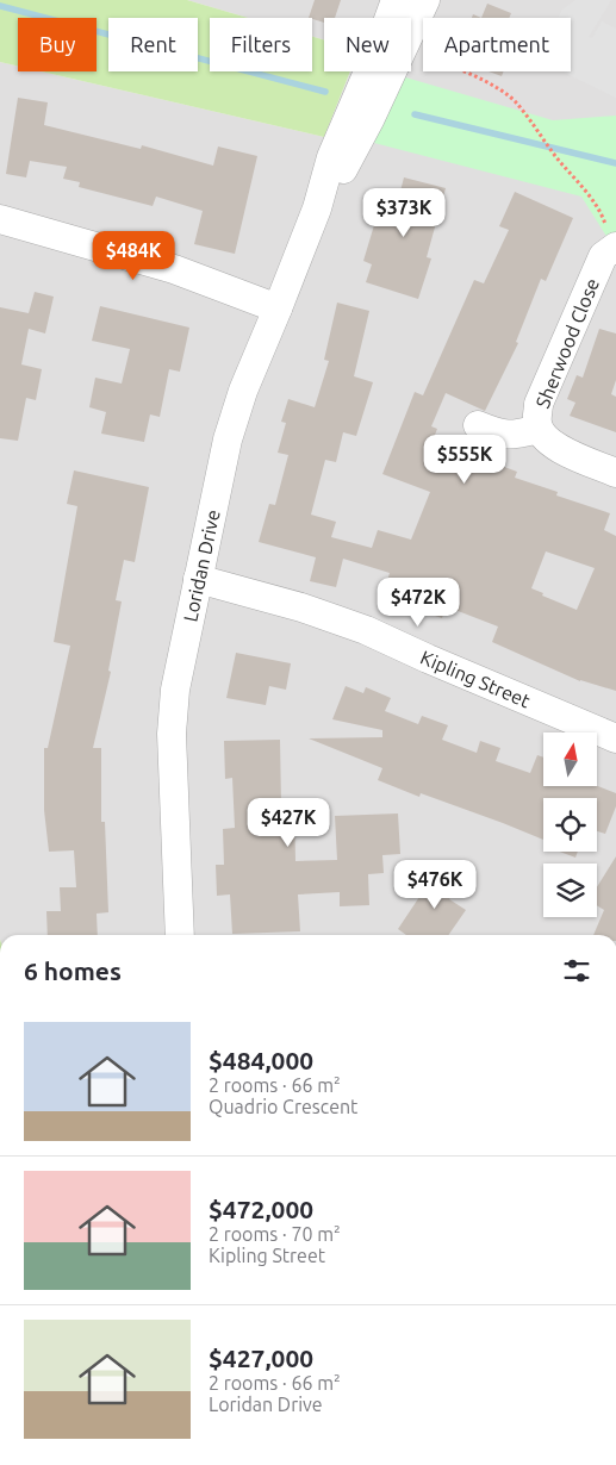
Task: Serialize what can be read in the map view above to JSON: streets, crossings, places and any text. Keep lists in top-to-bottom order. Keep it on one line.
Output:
{"streets":{"street":["Sherwood Close","Loridan Drive","Kipling Street"]},"crossings":[["Loridan Drive","Kipling Street"]],"north":"top","page":{"chip":["Buy","Rent","Filters","New","Apartment"],"price":["$373K","$484K","$555K","$472K","$427K","$476K"],"heading":"6 homes","list":[{"name":"$484,000","note":"2 rooms · 66 m² · Quadrio Crescent"},{"name":"$472,000","note":"2 rooms · 70 m² · Kipling Street"},{"name":"$427,000","note":"2 rooms · 66 m² · Loridan Drive"}]}}
